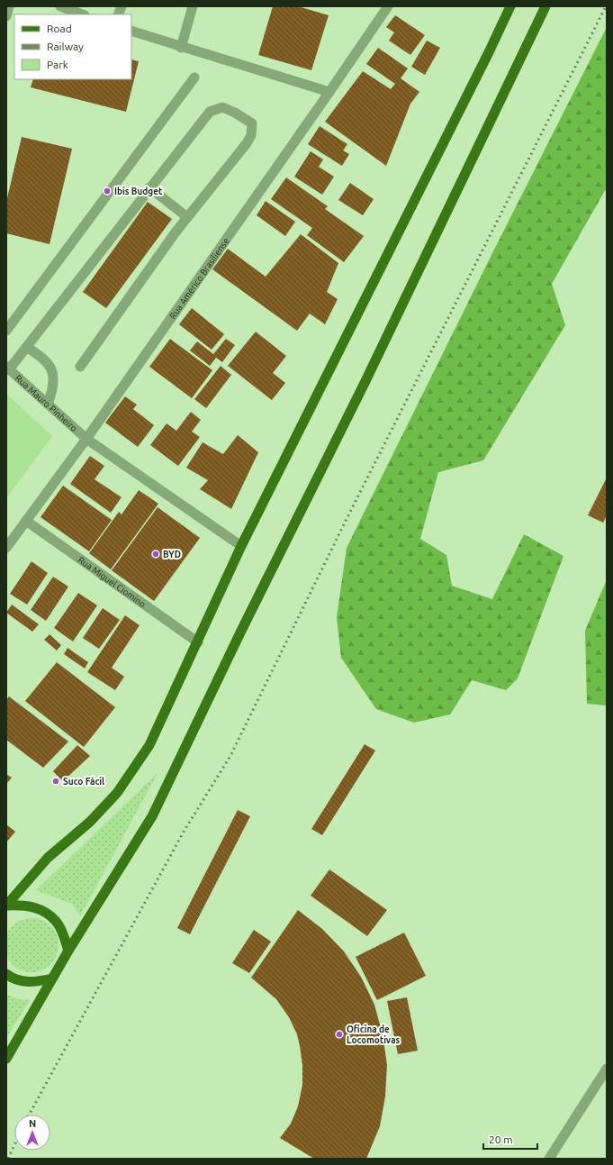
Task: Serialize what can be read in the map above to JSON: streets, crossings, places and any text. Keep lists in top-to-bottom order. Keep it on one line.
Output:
{"streets":{"street":["Rua Américo Brasiliense","Rua Mauro Pinheiro","Rua Miguel Ciomino"]},"crossings":[["Rua Américo Brasiliense","Rua Mauro Pinheiro"],["Rua Américo Brasiliense","Rua Miguel Ciomino"]],"places":["Ibis Budget","BYD","Suco Fácil","Oficina de Locomotivas"],"legend":["Road","Railway","Park"],"scale_bar":"20 m","north":"top"}
